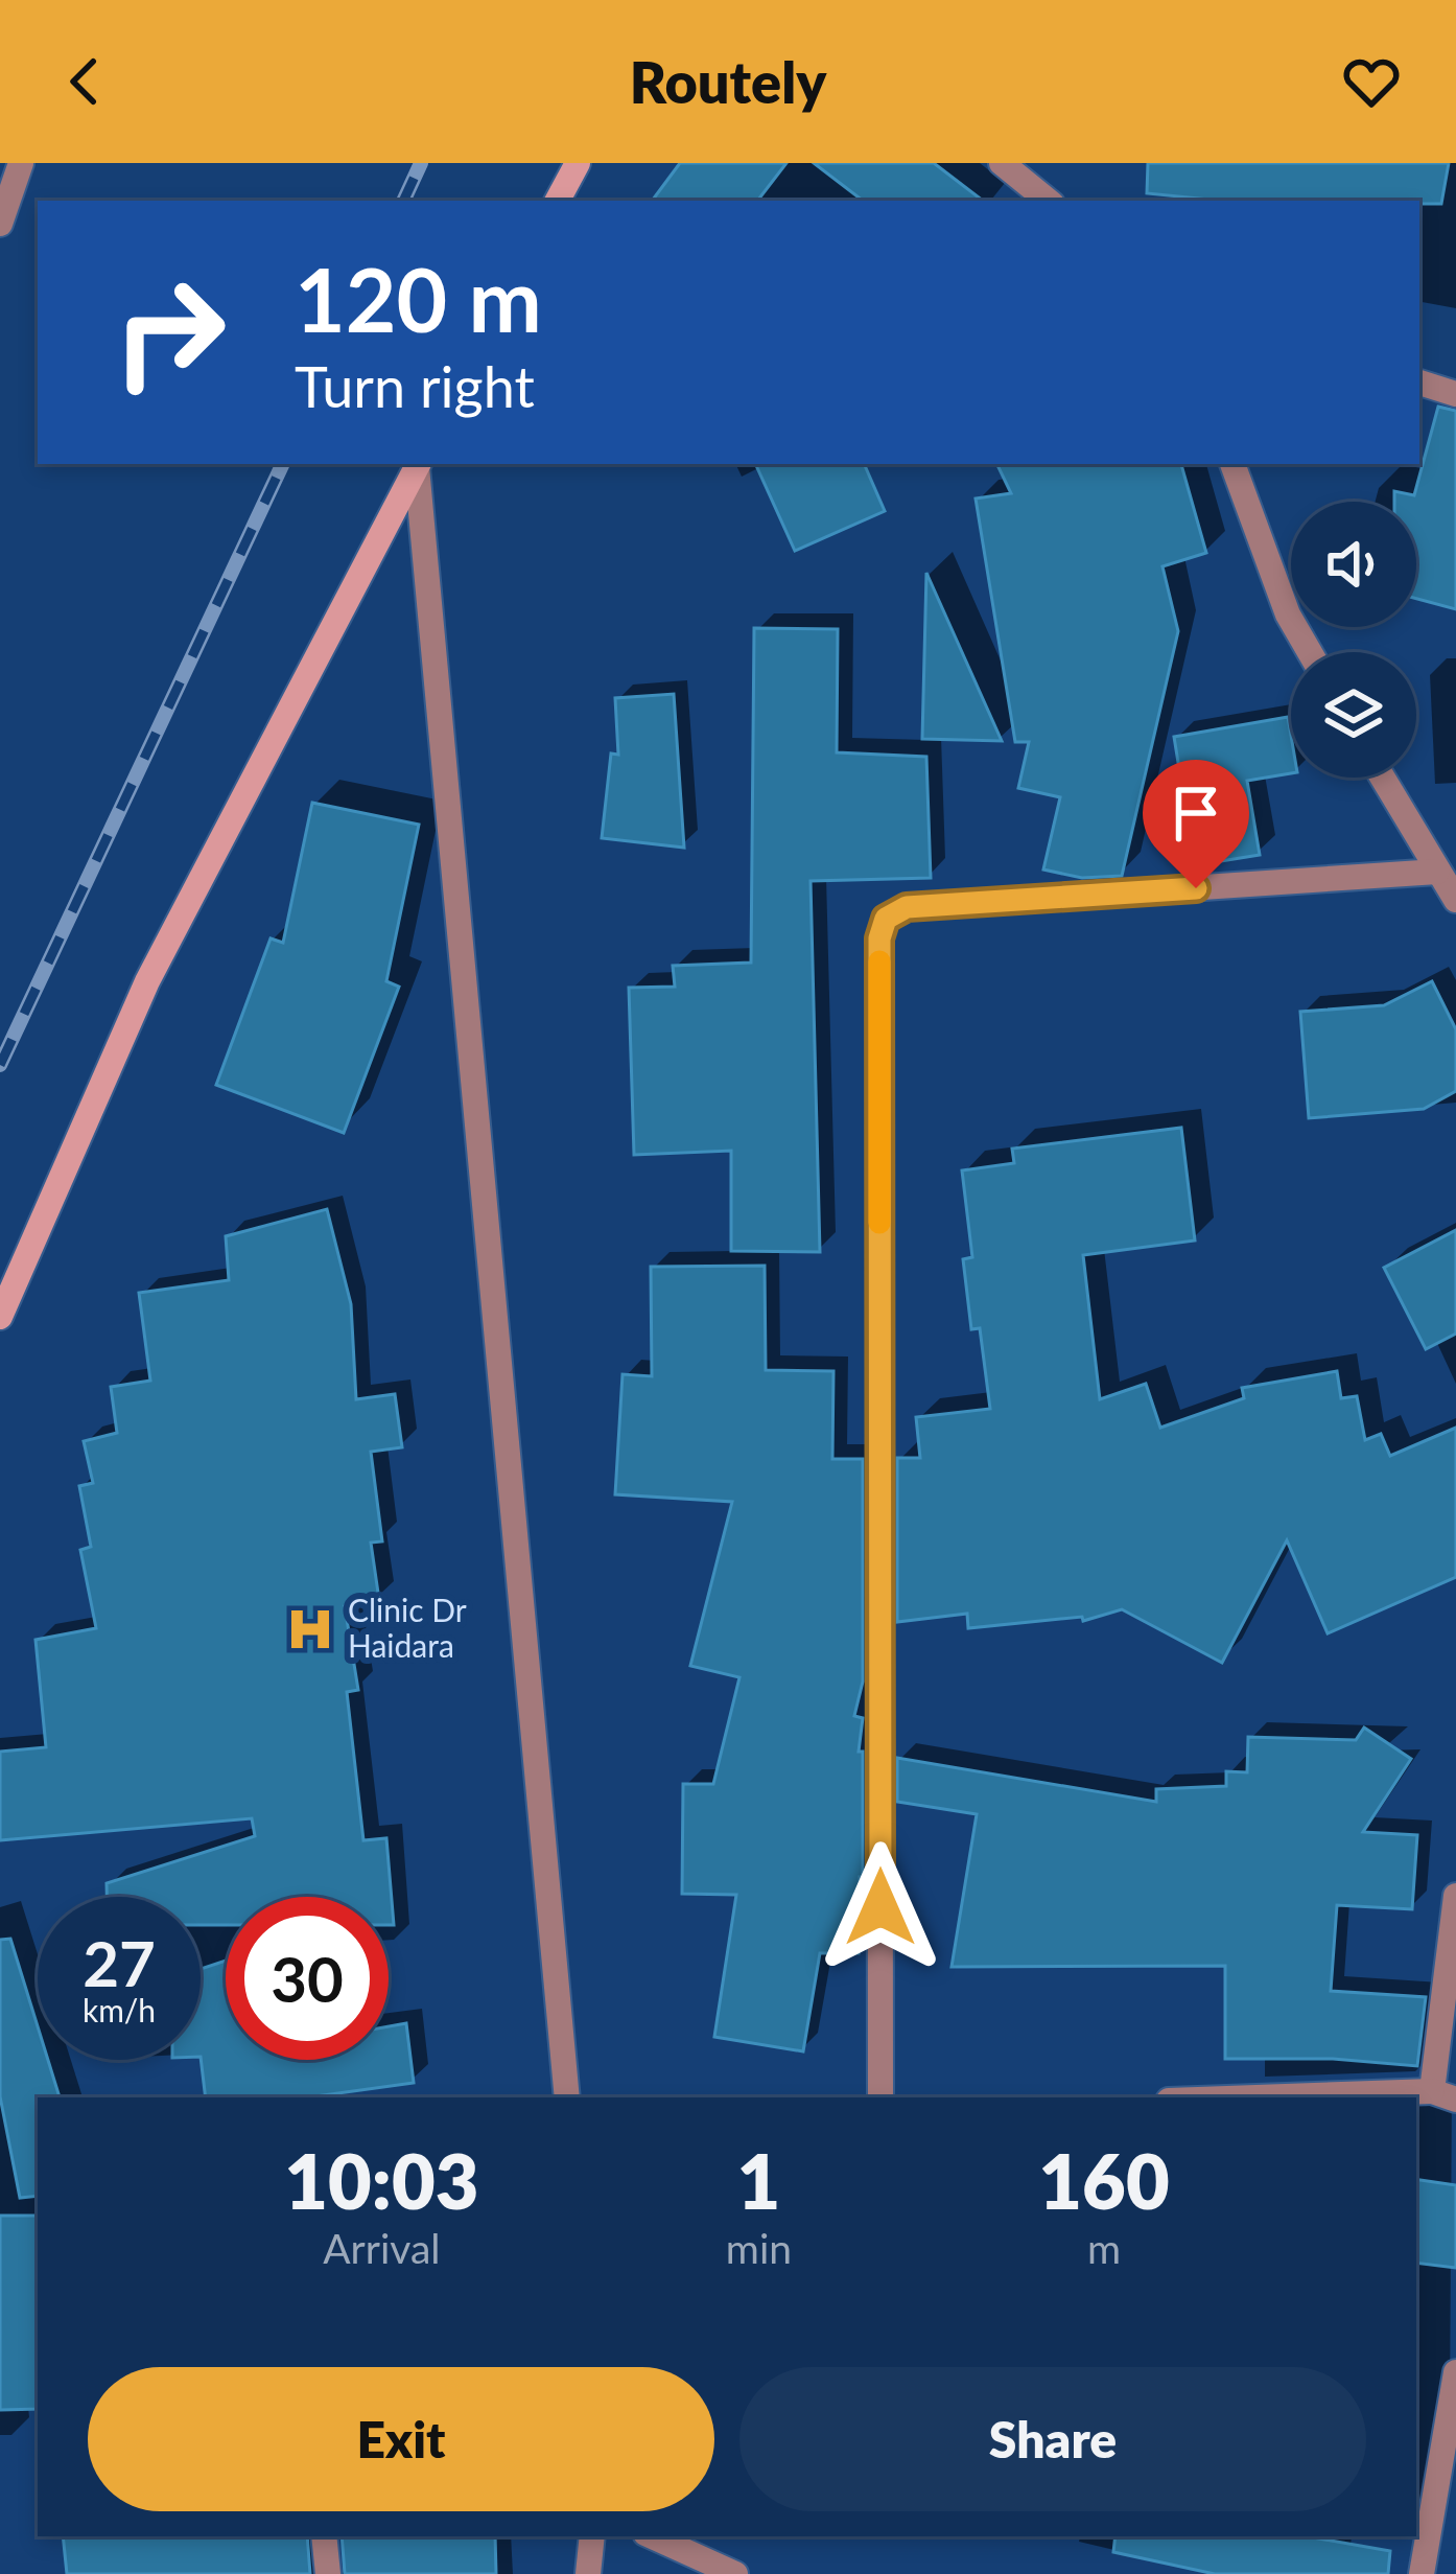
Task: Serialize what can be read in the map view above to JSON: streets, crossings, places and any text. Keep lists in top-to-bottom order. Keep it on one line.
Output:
{"places":{"hospital":["Clinic Dr Haidara"]},"page":{"header":"Routely","turn":["120 m","Turn right"],"speed":"27 km/h","limit":"30","eta":["10:03","Arrival","1","min","160","m"],"buttons":["Exit","Share"]}}
